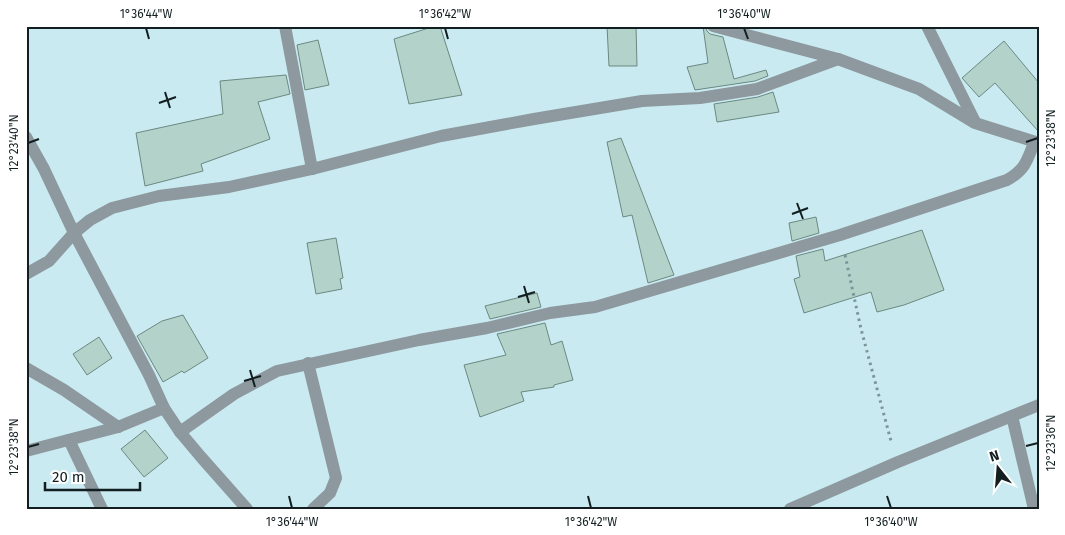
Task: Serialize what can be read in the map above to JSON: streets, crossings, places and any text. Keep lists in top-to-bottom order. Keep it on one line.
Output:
{"scale_bar":"20 m","north":"top","coordinates":["1°36'44\"W","1°36'42\"W","1°36'40\"W","12°23'38\"N","12°23'40\"N","12°23'36\"N"]}
